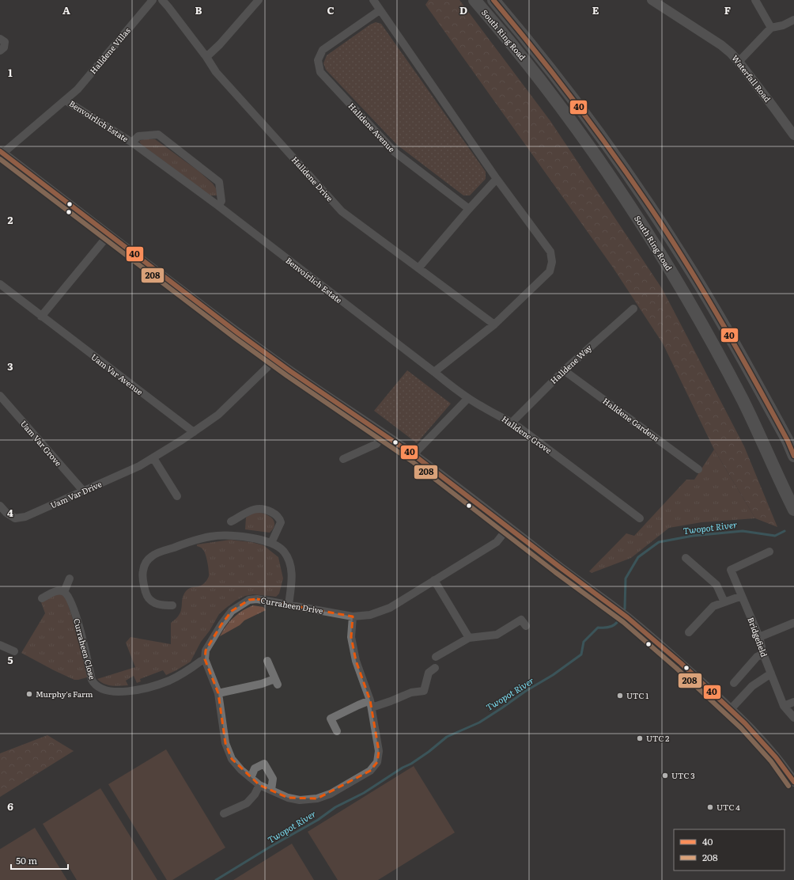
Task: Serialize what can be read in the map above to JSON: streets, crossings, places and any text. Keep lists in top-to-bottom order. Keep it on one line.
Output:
{"streets":{"highway":["South Ring Road"],"street":["Halldene Villas","Waterfall Road","Benvoirlich Estate","Halldene Avenue","Halldene Drive","Halldene Way","Uam Var Avenue","Halldene Gardens","Halldene Grove","Uam Var Grove","Uam Var Drive","Curraheen Drive","Bridgefield","Curraheen Close"]},"crossings":[["Halldene Villas","Benvoirlich Estate"],["Benvoirlich Estate","Halldene Grove"],["Halldene Way","Halldene Gardens"],["Halldene Way","Halldene Grove"],["Uam Var Avenue","Uam Var Drive"],["Uam Var Grove","Uam Var Drive"],["Curraheen Drive","Curraheen Close"]],"water":["Twopot River"],"places":["Murphy's Farm","UTC 1","UTC 2","UTC 3","UTC 4"],"lines":["transit line 40","transit line 208"],"legend":["40","208"],"scale_bar":"50 m","grid":{"columns":["A","B","C","D","E","F"],"rows":["1","2","3","4","5","6"]}}
